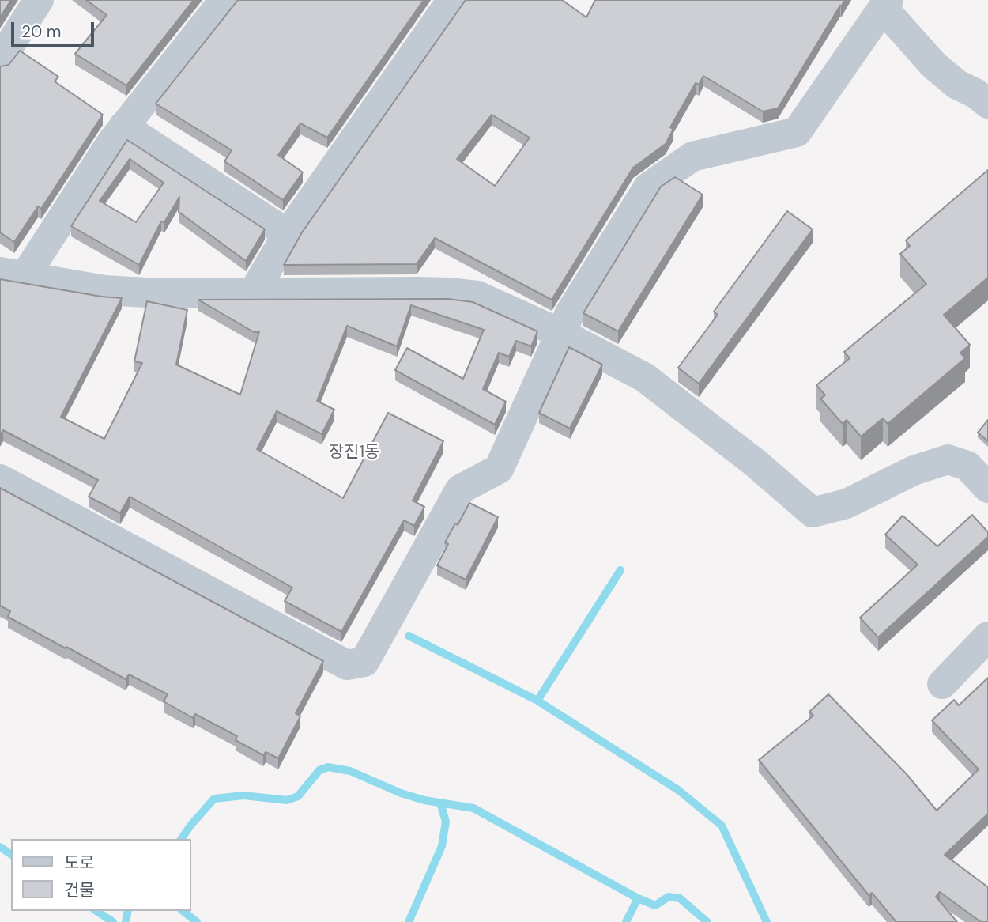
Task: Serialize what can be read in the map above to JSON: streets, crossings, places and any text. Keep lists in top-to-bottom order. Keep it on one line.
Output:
{"districts":["장진1동"],"legend":["도로","건물"],"scale_bar":"20 m"}
